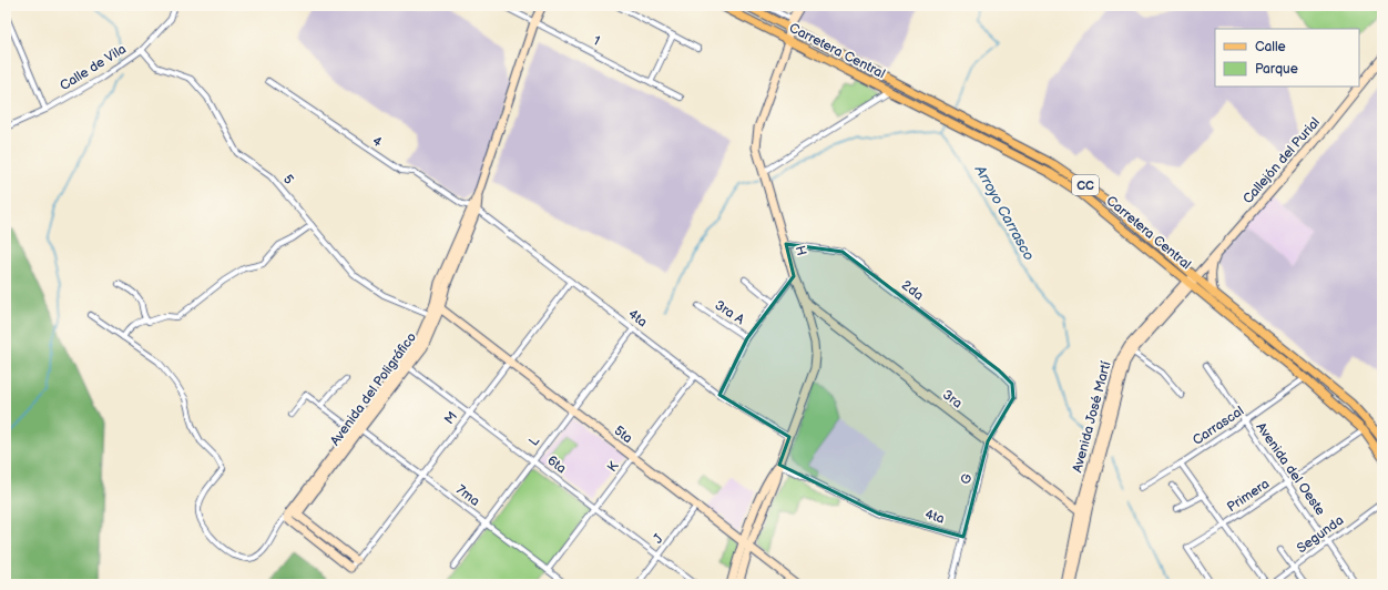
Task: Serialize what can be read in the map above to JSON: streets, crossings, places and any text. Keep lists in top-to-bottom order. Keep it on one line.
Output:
{"streets":{"main road":["Carretera Central","CC"],"street":["1","Calle de Vila","4","Callejón del Purial","5","H","2da","3ra A","4ta","Avenida del Poligráfico","3ra","Avenida José Martí","M","Carrascal","5ta","L","6ta","K","Avenida del Oeste","G","7ma","Primera","Segunda","J"]},"crossings":[["1","Avenida del Poligráfico"],["Carretera Central","Callejón del Purial"],["Carretera Central","H"],["Carretera Central","Avenida José Martí"],["Carretera Central","Carrascal"],["Carretera Central","Primera"],["Calle de Vila","5"],["4","4ta"],["4","Avenida del Poligráfico"],["Callejón del Purial","Avenida José Martí"],["5","Avenida del Poligráfico"],["H","2da"],["H","4ta"],["H","3ra"],["H","5ta"],["2da","G"],["4ta","Avenida del Poligráfico"],["4ta","M"],["4ta","L"],["4ta","K"],["4ta","G"],["Avenida del Poligráfico","5ta"],["Avenida del Poligráfico","6ta"],["Avenida del Poligráfico","7ma"],["3ra","Avenida José Martí"],["3ra","G"],["M","5ta"],["M","6ta"],["M","7ma"],["Carrascal","Avenida del Oeste"],["5ta","L"],["5ta","K"],["5ta","J"],["L","6ta"],["L","7ma"],["6ta","K"],["6ta","J"],["K","7ma"],["Avenida del Oeste","Primera"],["Avenida del Oeste","Segunda"]],"water":["Arroyo Carrasco"],"legend":["Calle","Parque"]}
